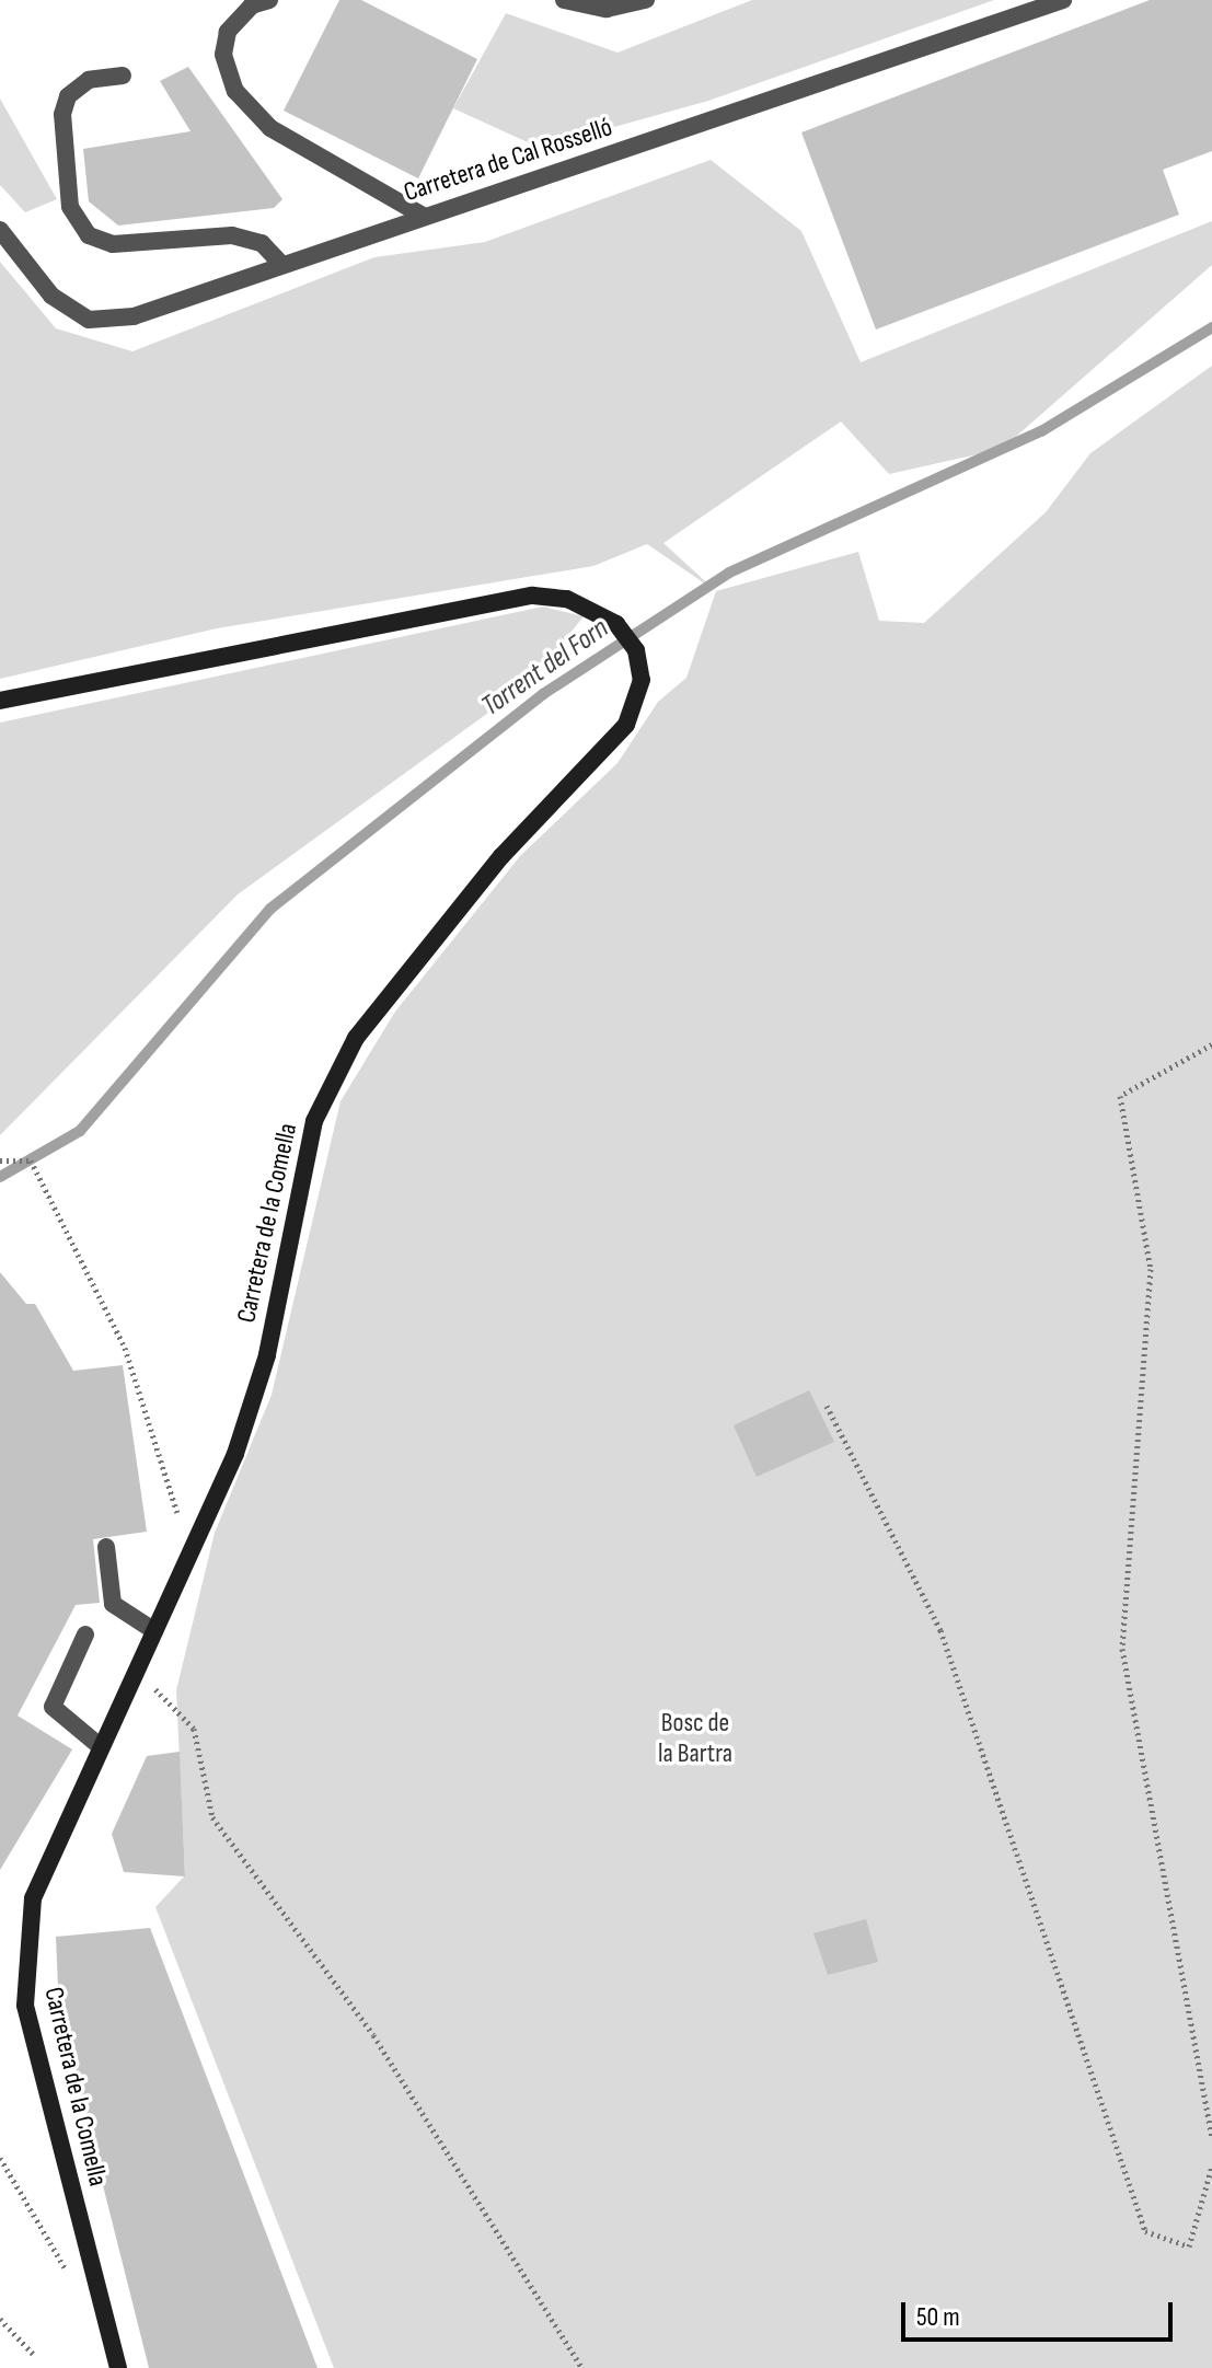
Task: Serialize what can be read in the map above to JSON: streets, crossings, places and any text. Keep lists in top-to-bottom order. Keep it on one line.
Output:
{"streets":{"main road":["Carretera de la Comella"],"street":["Carretera de Cal Rosselló"]},"water":["Torrent del Forn"],"parks":["Bosc de la Bartra"],"scale_bar":"50 m"}
